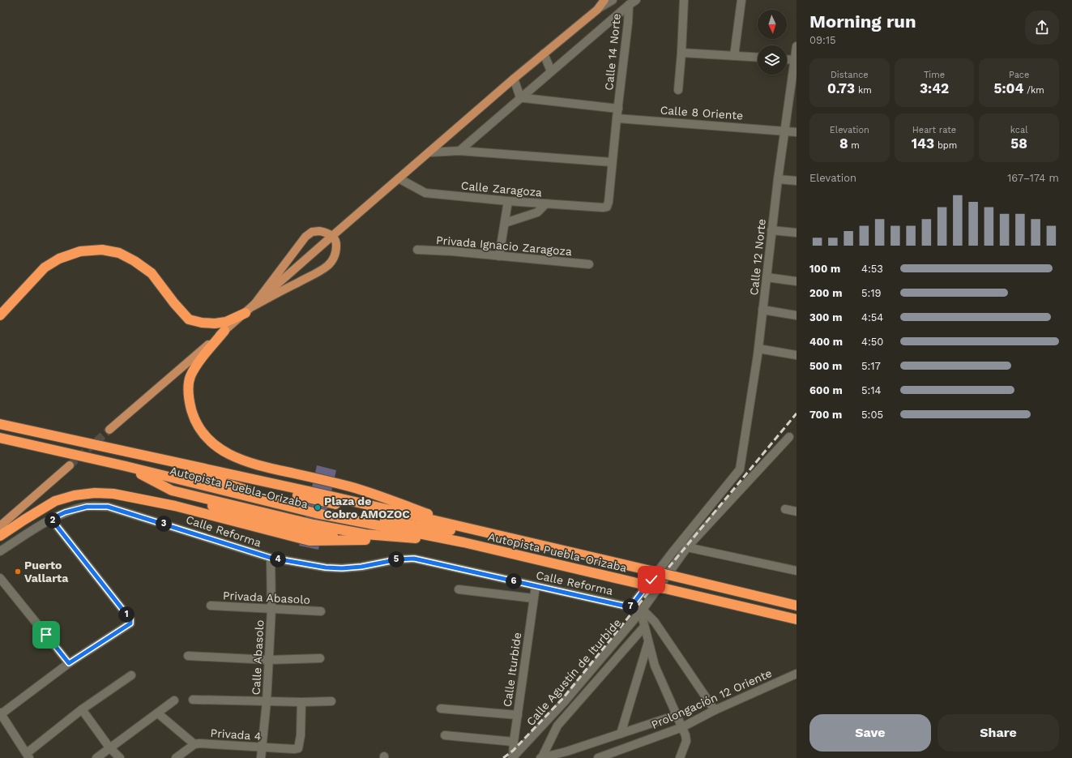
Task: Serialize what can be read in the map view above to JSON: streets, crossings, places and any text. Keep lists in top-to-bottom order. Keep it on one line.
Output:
{"streets":{"highway":["Autopista Puebla-Orizaba"],"street":["Calle 14 Norte","Calle 8 Oriente","Calle Zaragoza","Privada Ignacio Zaragoza","Calle 12 Norte","Calle Reforma","Privada Abasolo","Calle Abasolo","Calle Iturbide","Calle Agustín de Iturbide","Prolongación 12 Oriente","Privada 4"]},"crossings":[["Calle 14 Norte","Calle 8 Oriente"],["Calle 14 Norte","Calle Zaragoza"],["Calle 8 Oriente","Calle 12 Norte"],["Calle 12 Norte","Calle Reforma"],["Calle Reforma","Calle Abasolo"],["Calle Reforma","Calle Iturbide"],["Calle Reforma","Calle Agustín de Iturbide"],["Privada Abasolo","Calle Abasolo"],["Calle Abasolo","Privada 4"],["Calle Iturbide","Calle Agustín de Iturbide"]],"places":["Plaza de Cobro AMOZOC","Puerto Vallarta"],"north":"bottom","page":{"heading":["Morning run","09:15"],"stats":[["Distance","0.73 km"],["Time","3:42"],["Pace","5:04 /km"],["Elevation","8 m"],["Heart rate","143 bpm"],["kcal","58"]],"chart":["Elevation","167–174 m"],"list":[{"name":"100 m","note":"4:53"},{"name":"200 m","note":"5:19"},{"name":"300 m","note":"4:54"},{"name":"400 m","note":"4:50"},{"name":"500 m","note":"5:17"},{"name":"600 m","note":"5:14"},{"name":"700 m","note":"5:05"}],"pins":["2","3","4","5","6","7","1"],"buttons":["Save","Share"]}}
